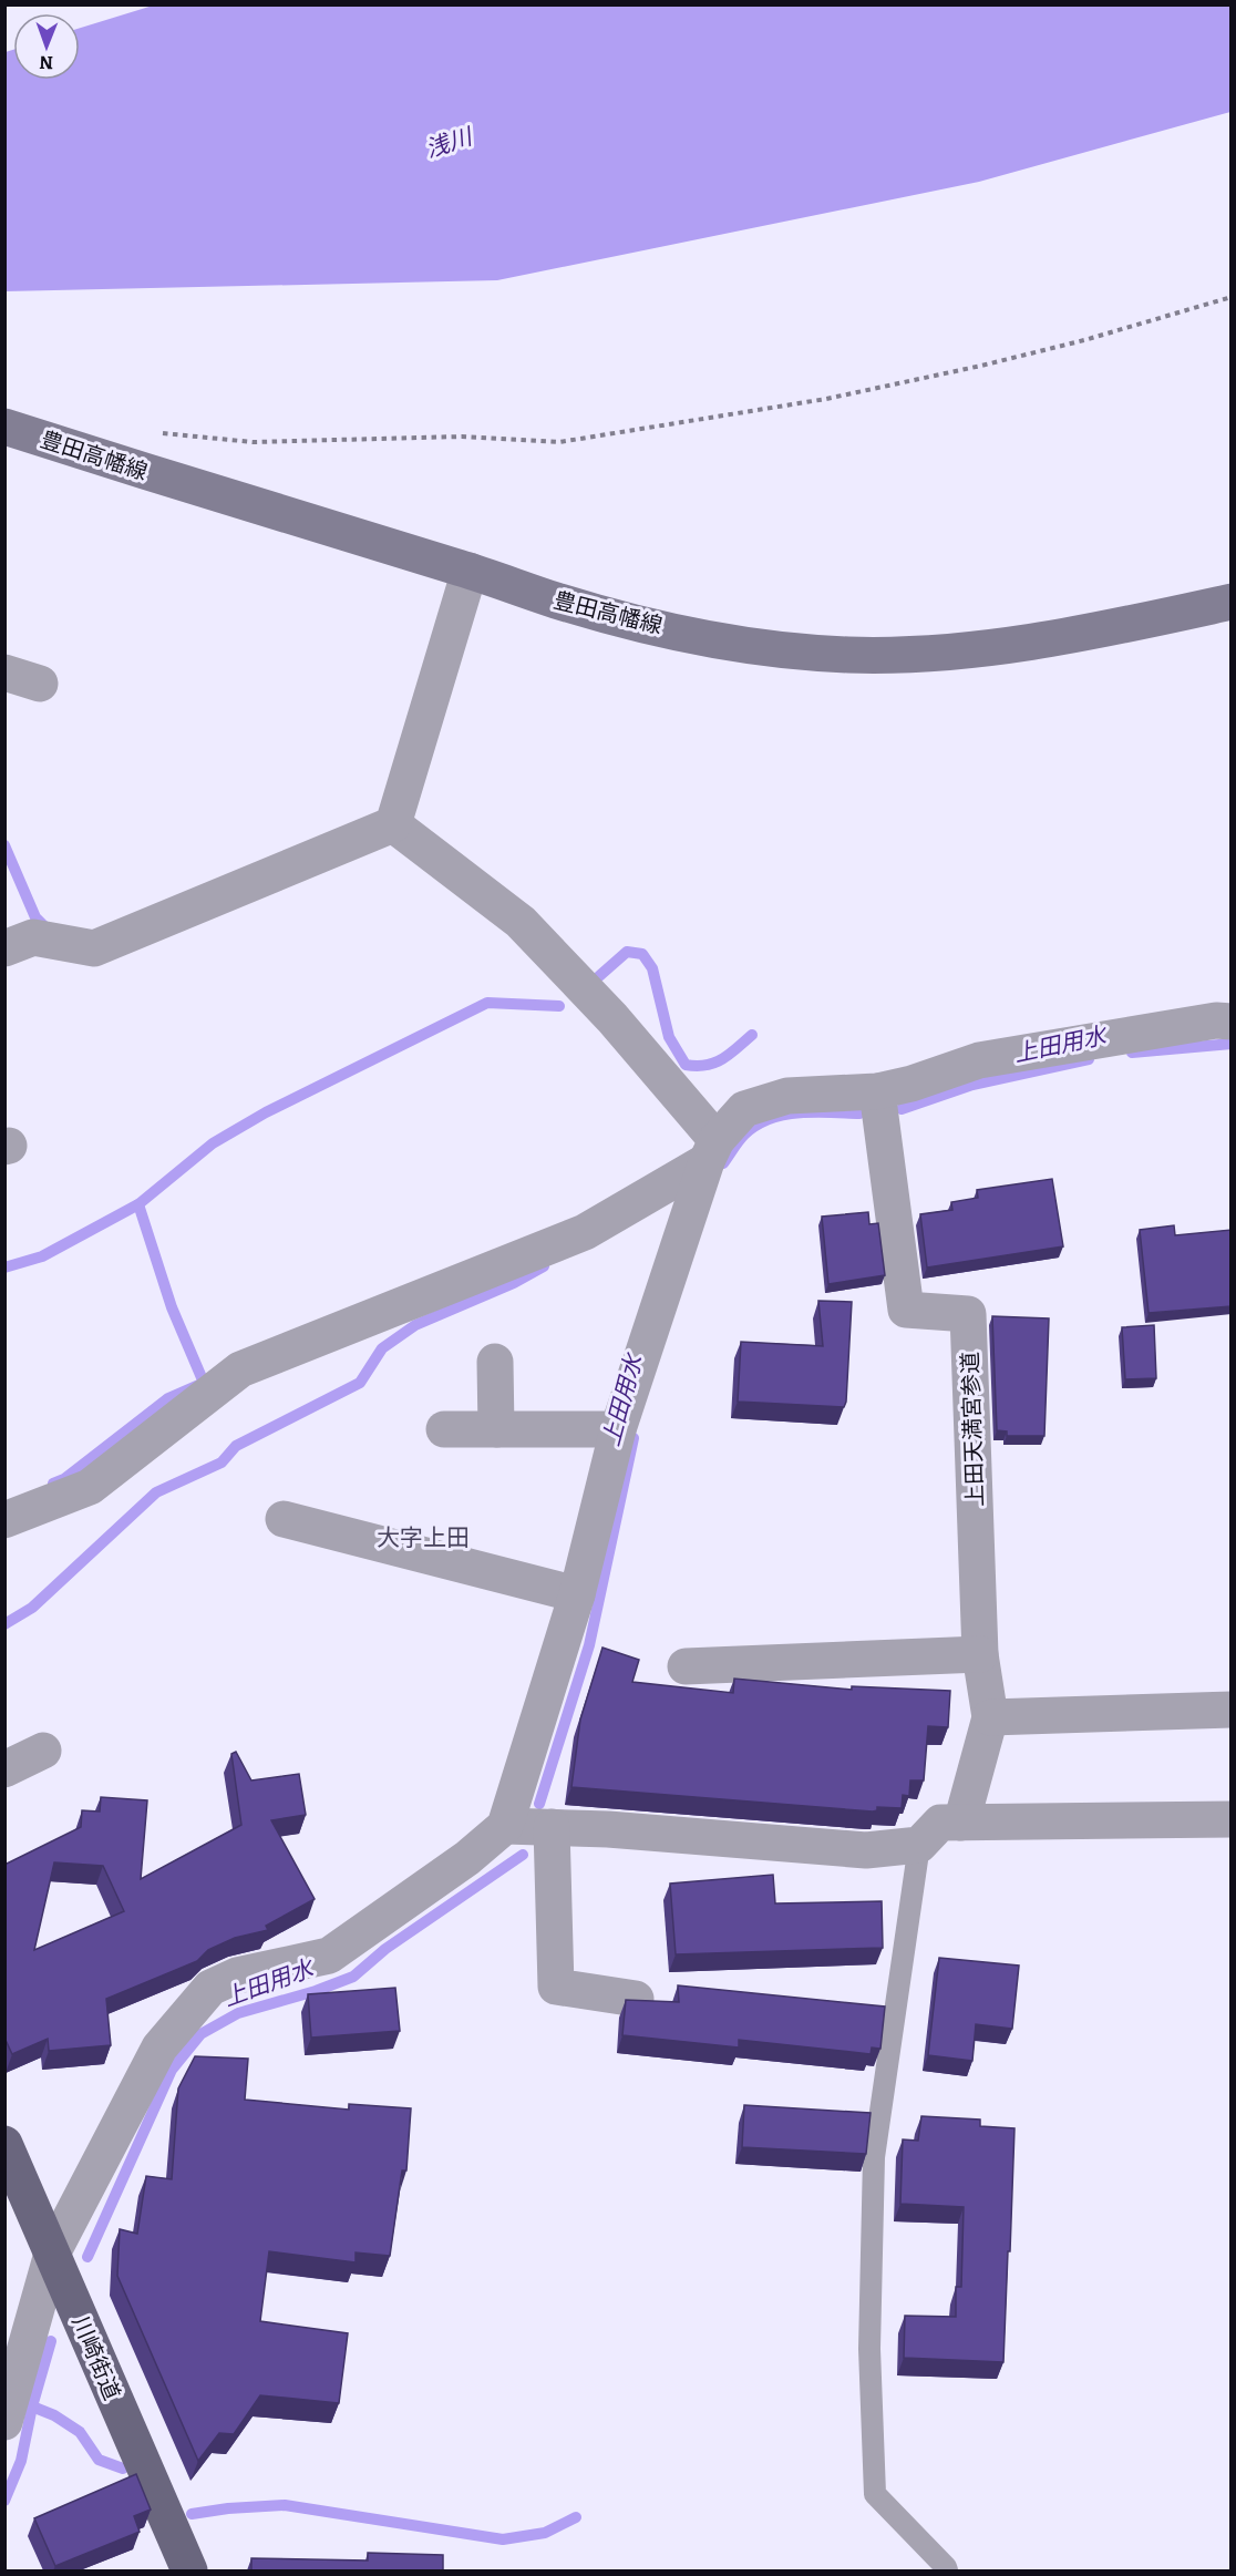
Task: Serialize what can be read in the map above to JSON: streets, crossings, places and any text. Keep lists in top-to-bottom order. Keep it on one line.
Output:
{"streets":{"main road":["豊田高幡線","川崎街道"],"street":["上田天満宮参道"]},"districts":["大字上田"],"water":["浅川","上田用水"],"north":"bottom"}
